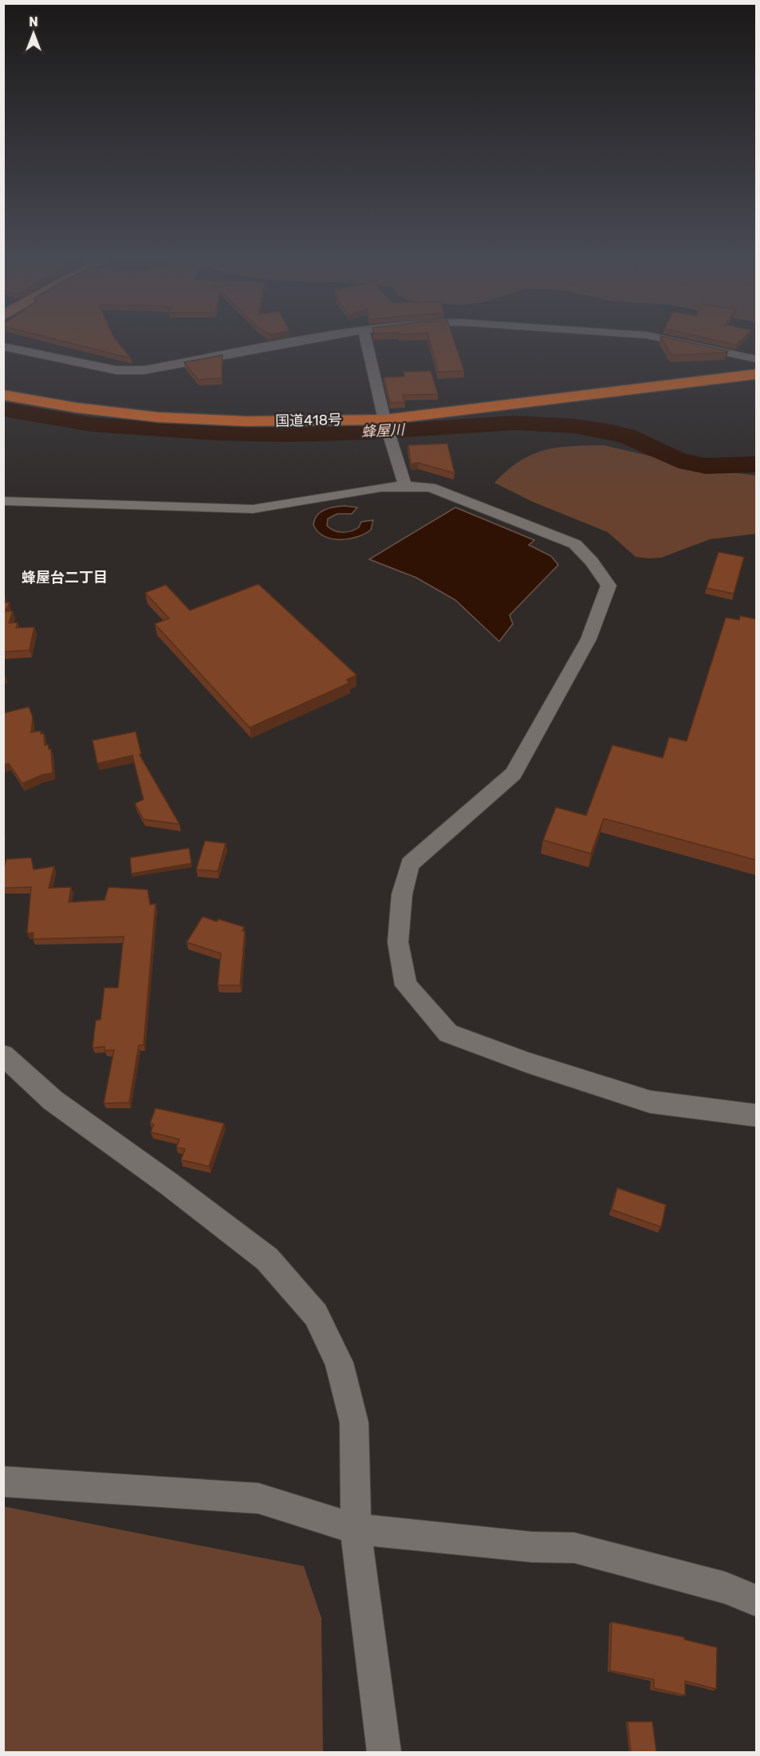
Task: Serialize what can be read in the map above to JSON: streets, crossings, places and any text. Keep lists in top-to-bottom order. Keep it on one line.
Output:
{"streets":{"highway":["国道418号"]},"districts":["蜂屋台二丁目"],"water":["蜂屋川"],"north":"top"}
